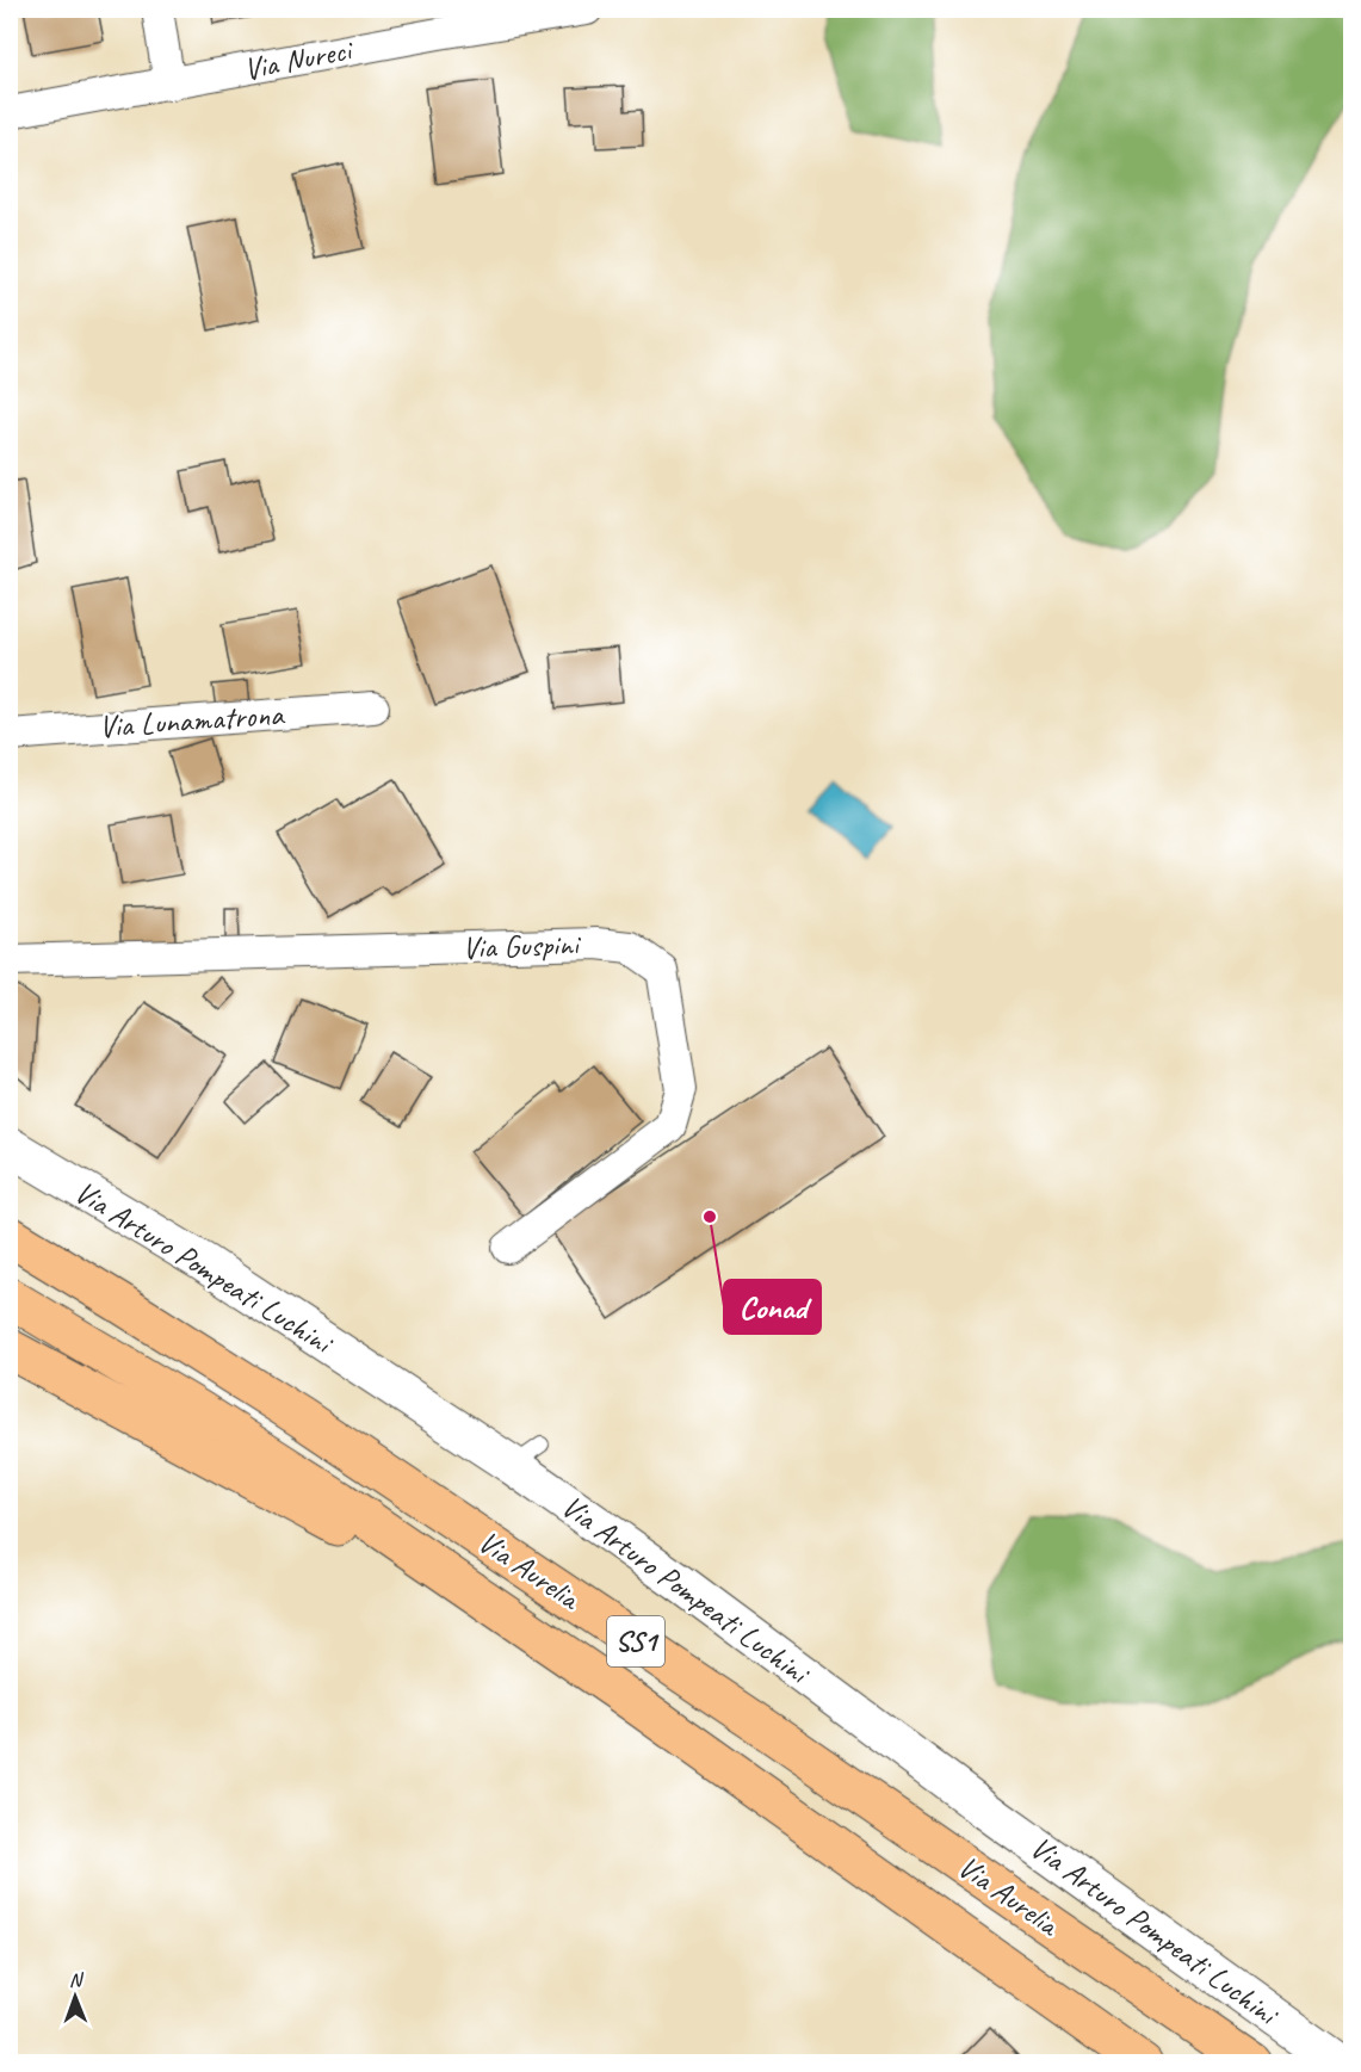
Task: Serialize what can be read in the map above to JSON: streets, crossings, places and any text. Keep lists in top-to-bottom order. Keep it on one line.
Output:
{"streets":{"highway":["Via Aurelia","SS1"],"street":["Via Nureci","Via Lunamatrona","Via Guspini","Via Arturo Pompeati Luchini"]},"places":["Conad"],"north":"top"}
